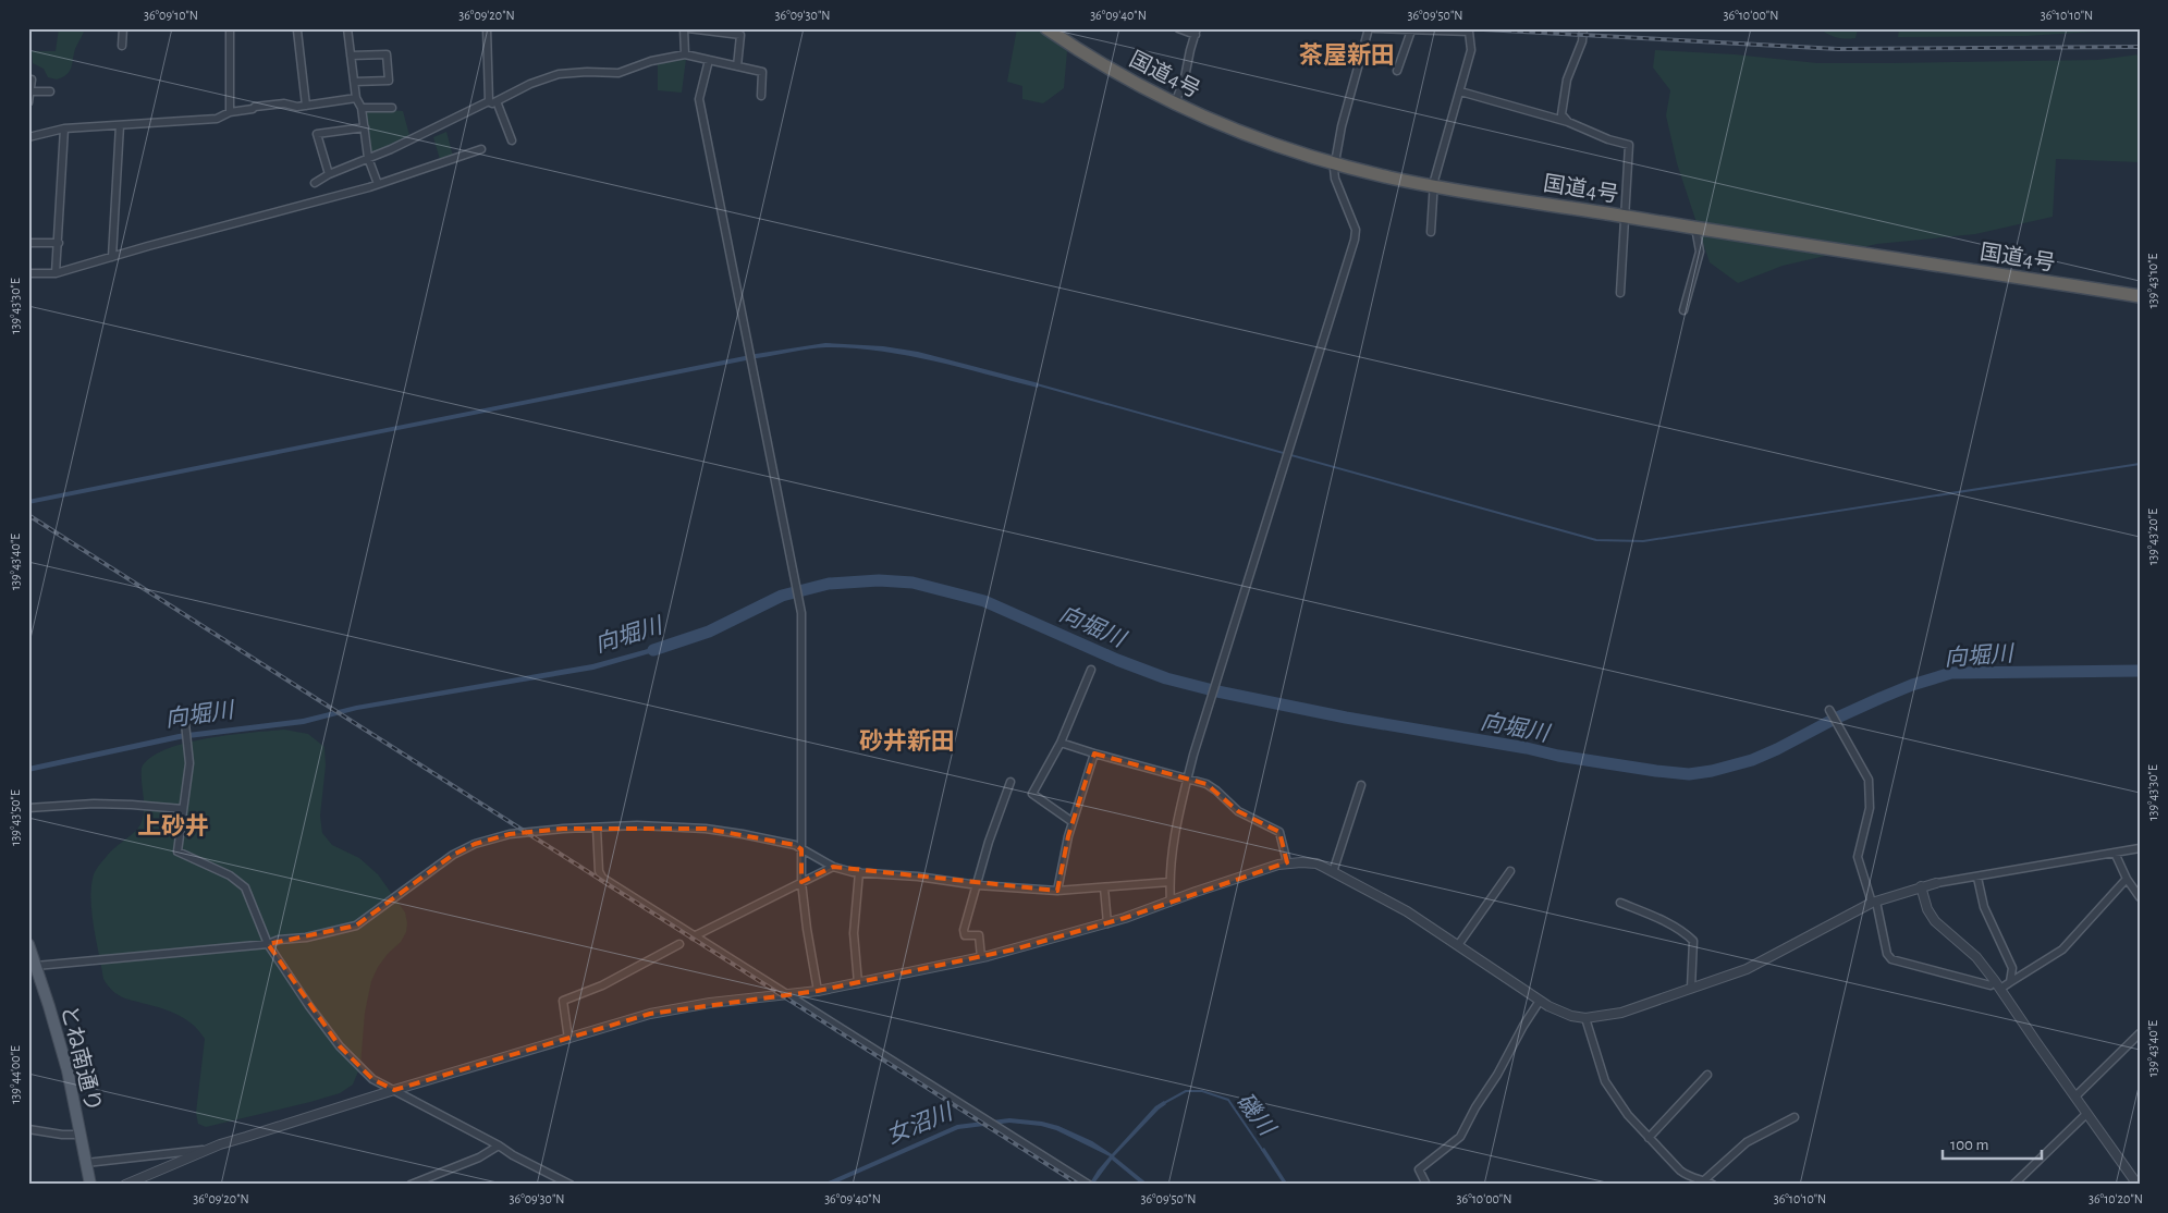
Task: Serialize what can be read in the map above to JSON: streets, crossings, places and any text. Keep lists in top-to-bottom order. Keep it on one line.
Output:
{"streets":{"highway":["国道4号"],"main road":["とね南通り"]},"districts":["茶屋新田","砂井新田","上砂井"],"water":["向堀川","磯川","女沼川"],"scale_bar":"100 m","coordinates":["36°09'10\"N","36°09'20\"N","36°09'30\"N","36°09'40\"N","36°09'50\"N","36°10'00\"N","36°10'10\"N","139°43'10\"E","139°43'30\"E","139°43'20\"E","139°43'40\"E","139°43'50\"E","139°44'00\"E","36°10'20\"N"]}
